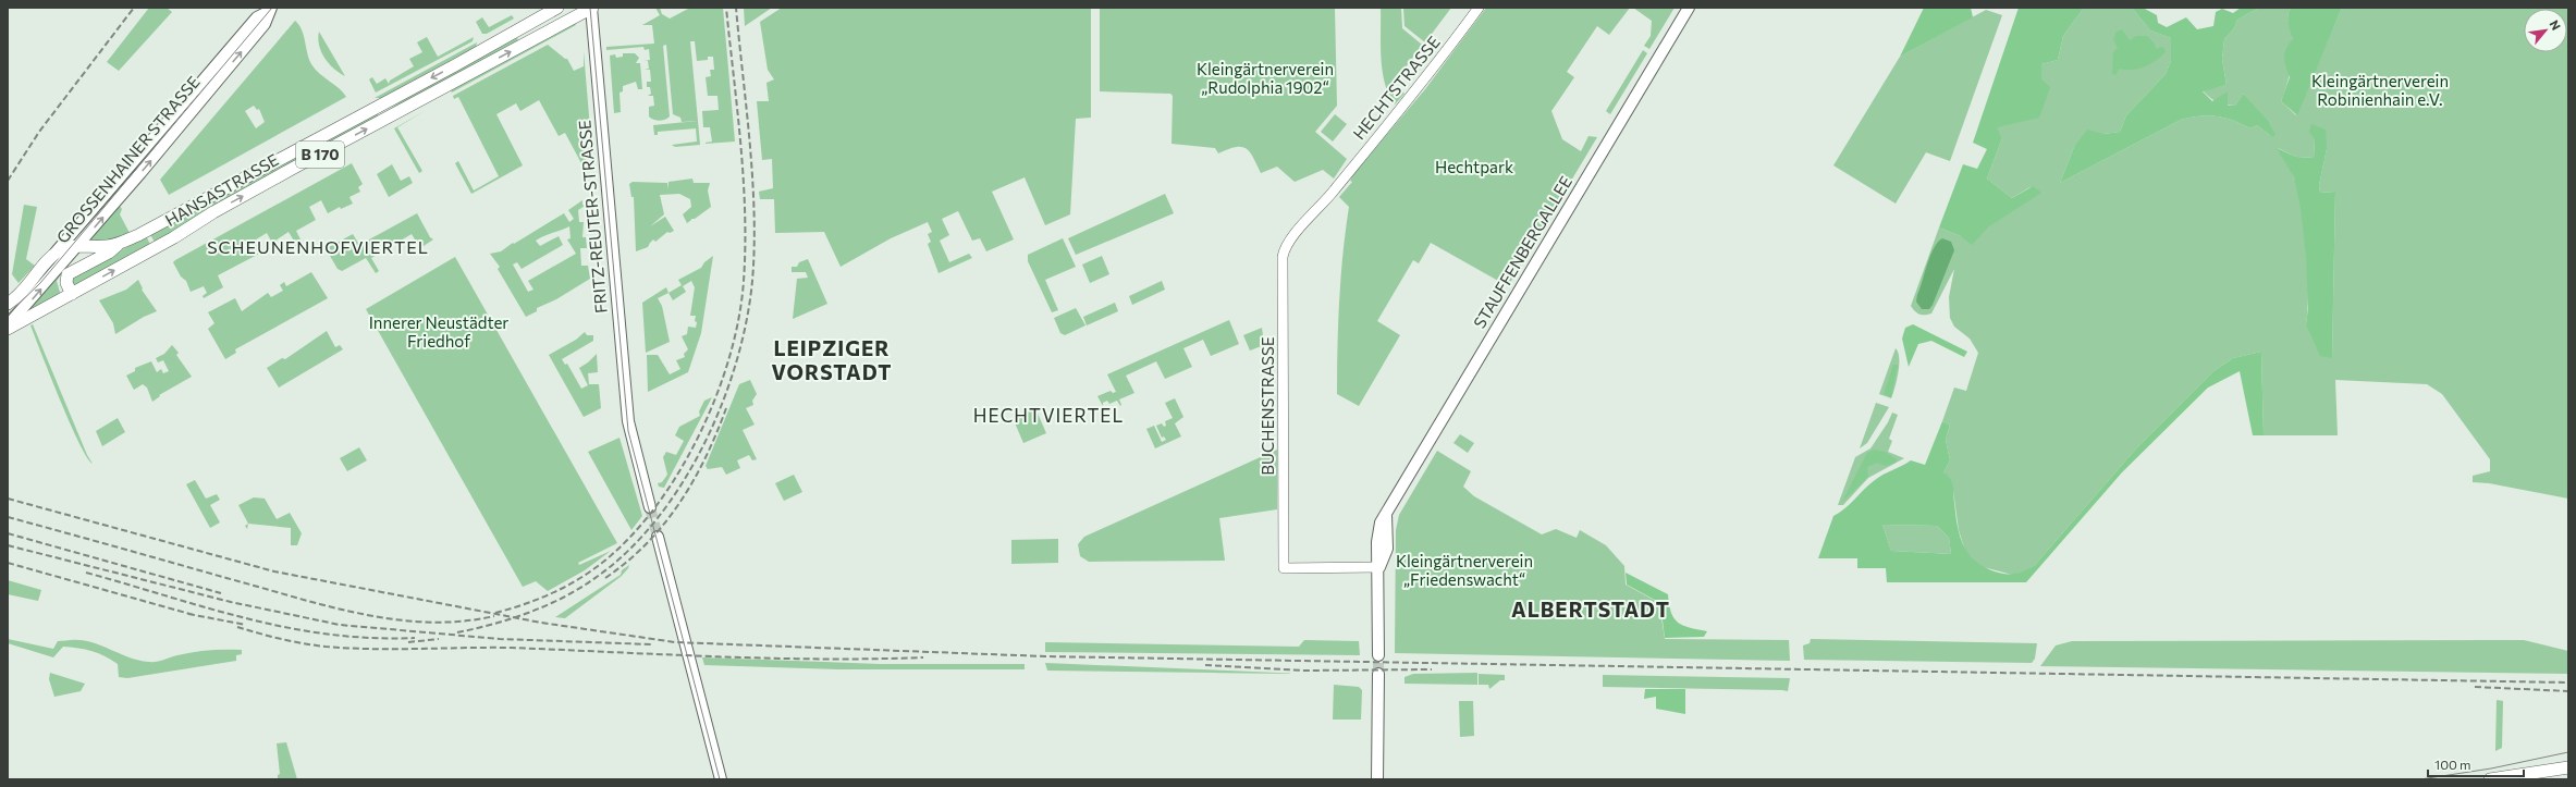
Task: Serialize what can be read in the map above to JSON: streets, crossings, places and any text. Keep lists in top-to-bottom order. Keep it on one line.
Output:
{"streets":{"main road":["B 170","GROSSENHAINER STRASSE","HANSASTRASSE","FRITZ-REUTER-STRASSE","STAUFFENBERGALLEE"],"street":["HECHTSTRASSE","BUCHENSTRASSE"]},"crossings":[["HECHTSTRASSE","BUCHENSTRASSE"],["GROSSENHAINER STRASSE","HANSASTRASSE"],["HANSASTRASSE","FRITZ-REUTER-STRASSE"],["STAUFFENBERGALLEE","BUCHENSTRASSE"]],"districts":["SCHEUNENHOFVIERTEL","LEIPZIGER VORSTADT","HECHTVIERTEL","ALBERTSTADT"],"parks":["Kleingärtnerverein „Rudolphia 1902“","Kleingärtnerverein Robinienhain e.V.","Hechtpark","Innerer Neustädter Friedhof","Kleingärtnerverein „Friedenswacht“"],"scale_bar":"100 m","north":"top right"}
